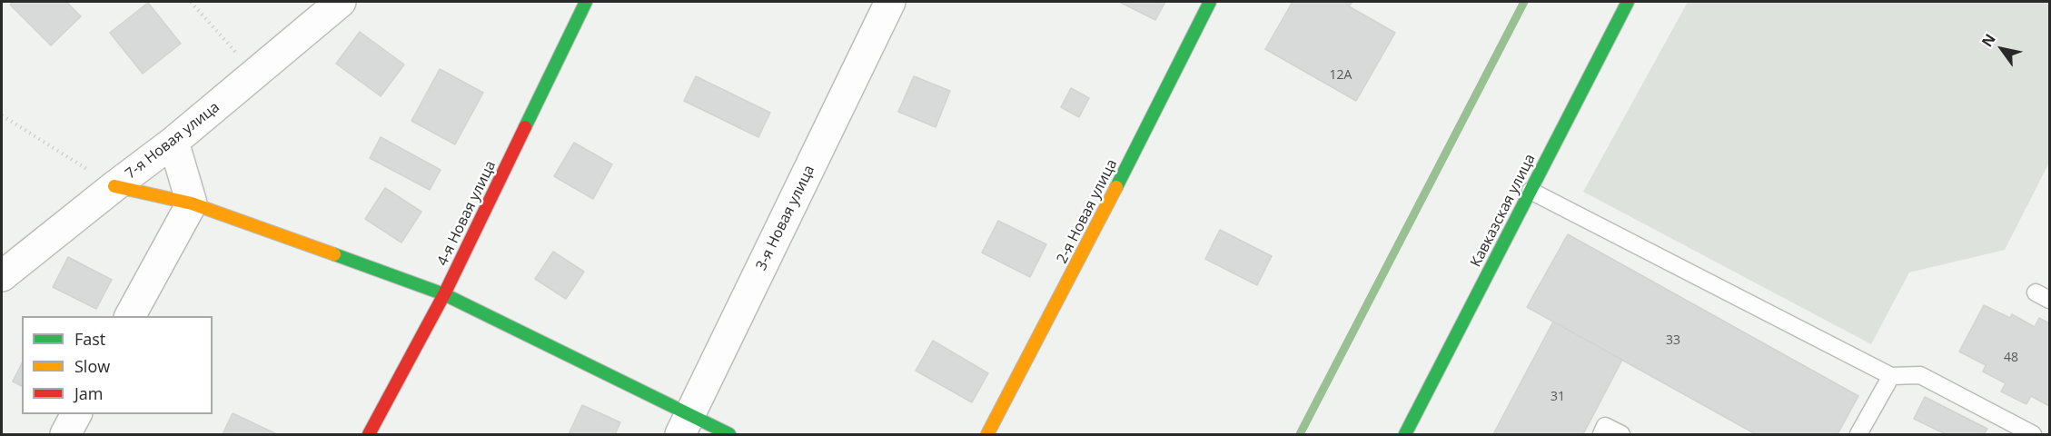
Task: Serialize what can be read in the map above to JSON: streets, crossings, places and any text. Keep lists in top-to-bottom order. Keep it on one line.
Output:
{"streets":{"street":["7-я Новая улица","Кавказская улица","2-я Новая улица","4-я Новая улица","3-я Новая улица"]},"house_numbers":["12А","33","48","31"],"legend":["Fast","Slow","Jam"],"north":"top left"}
